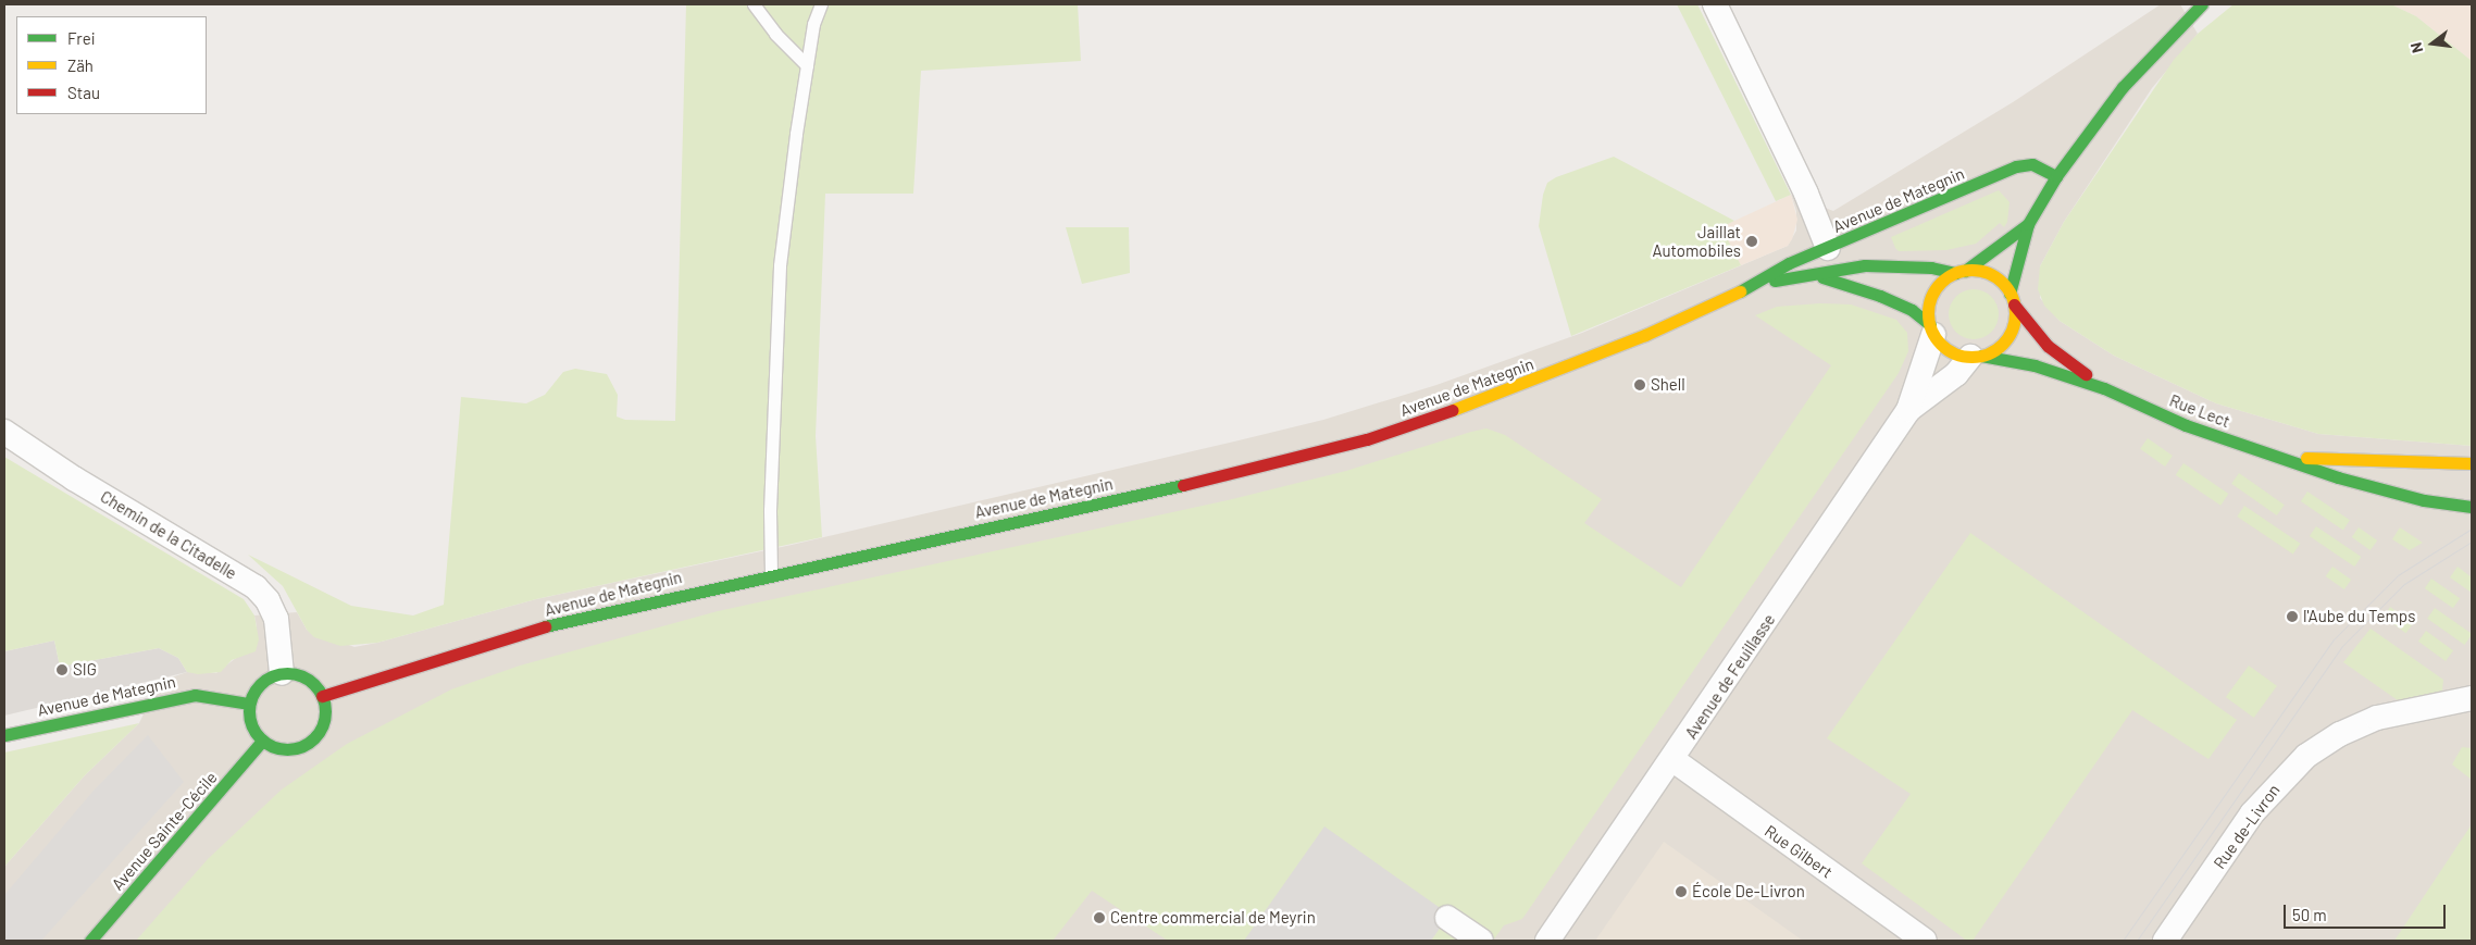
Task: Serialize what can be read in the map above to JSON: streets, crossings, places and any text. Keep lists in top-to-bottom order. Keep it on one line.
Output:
{"streets":{"main road":["Avenue de Mategnin","Rue Lect","Avenue Sainte-Cécile"],"street":["Chemin de la Citadelle","Avenue de Feuillasse","Rue de-Livron","Rue Gilbert"]},"crossings":[["Avenue de Mategnin","Rue Lect"],["Avenue de Mategnin","Chemin de la Citadelle"],["Avenue de Mategnin","Avenue de Feuillasse"],["Avenue de Mategnin","Avenue Sainte-Cécile"],["Rue Lect","Avenue de Feuillasse"],["Chemin de la Citadelle","Avenue Sainte-Cécile"],["Avenue de Feuillasse","Rue Gilbert"]],"places":["Jaillat Automobiles","Shell","l'Aube du Temps","SIG","École De-Livron","Centre commercial de Meyrin"],"legend":["Frei","Zäh","Stau"],"scale_bar":"50 m","north":"left"}
